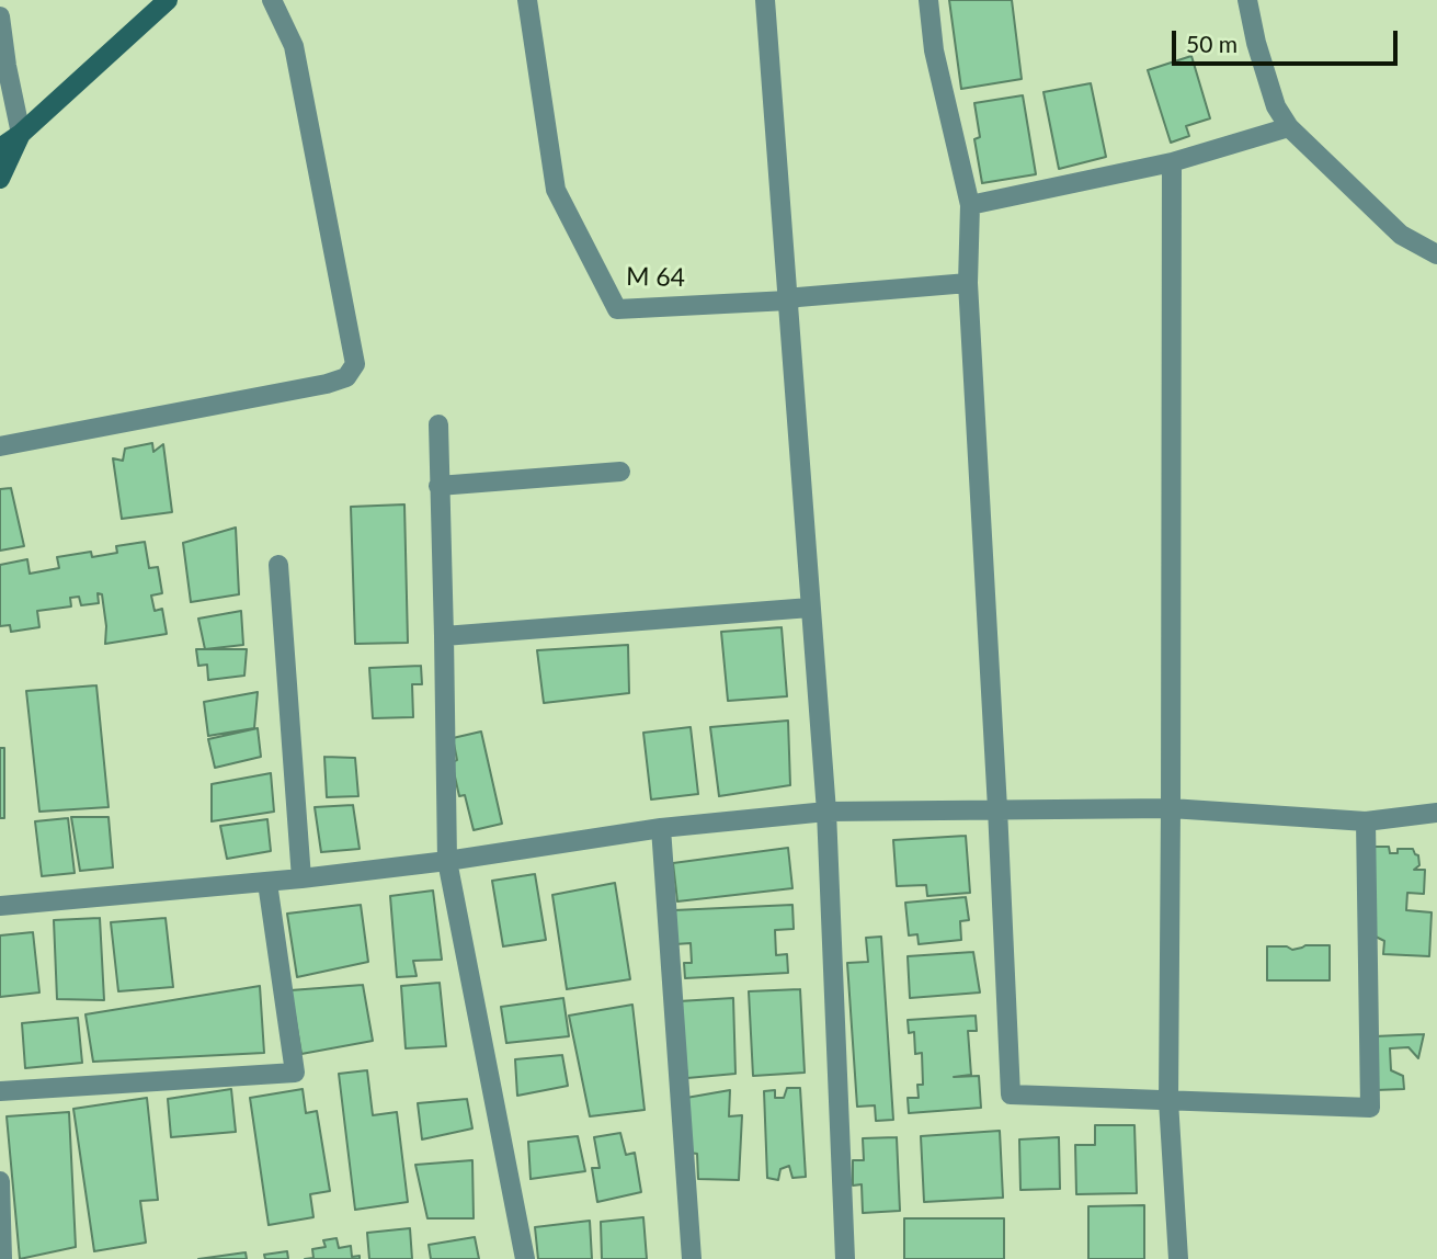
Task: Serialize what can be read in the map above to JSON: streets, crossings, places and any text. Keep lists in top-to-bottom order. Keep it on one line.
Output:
{"streets":{"street":["M 64"]},"scale_bar":"50 m"}
